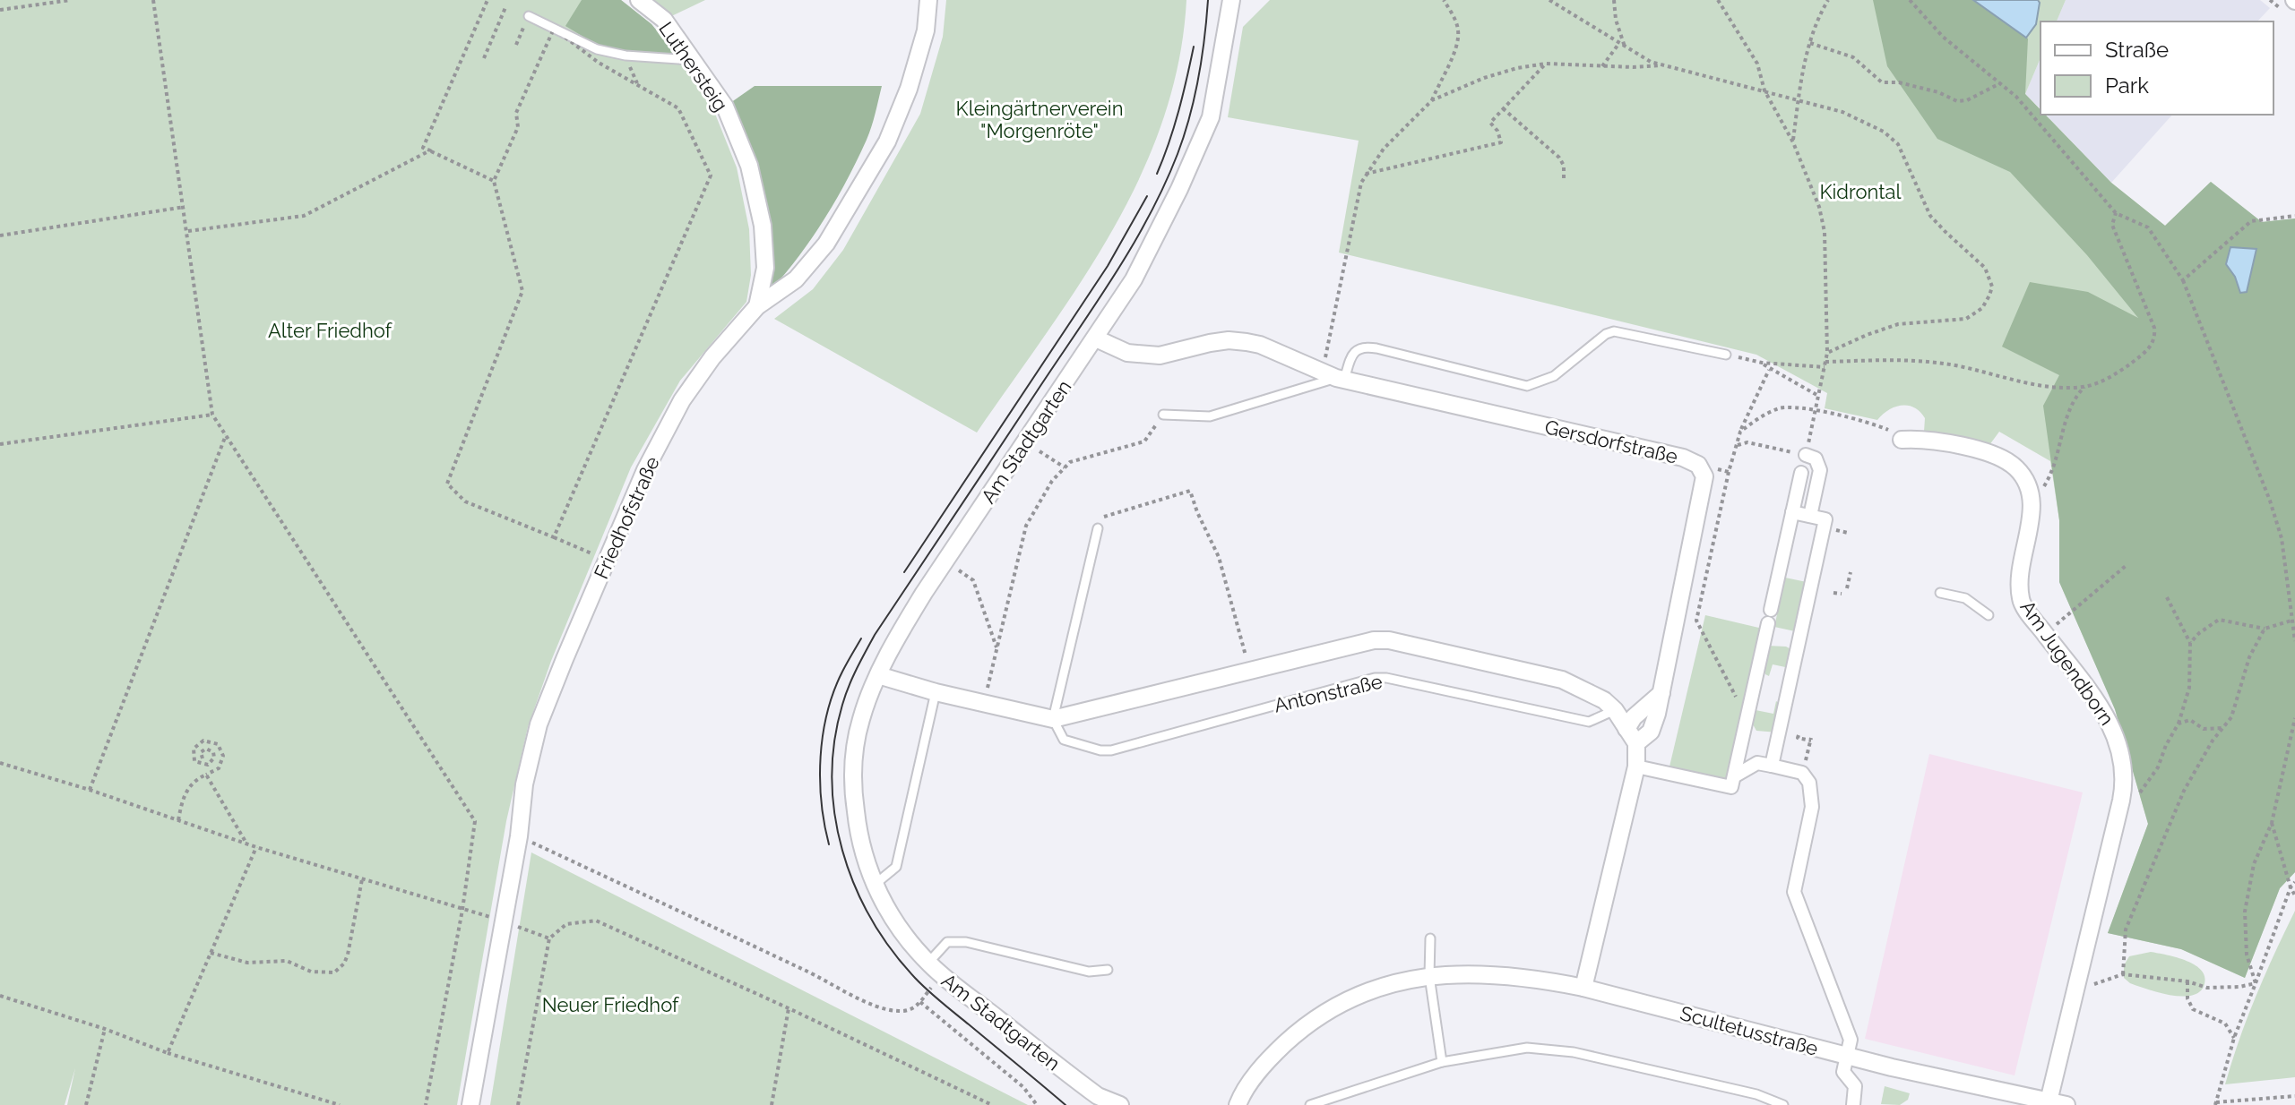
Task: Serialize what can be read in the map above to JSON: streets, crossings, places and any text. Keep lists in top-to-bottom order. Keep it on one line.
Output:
{"streets":{"street":["Luthersteig","Am Stadtgarten","Gersdorfstraße","Friedhofstraße","Am Jugendborn","Antonstraße","Scultetusstraße"]},"crossings":[["Luthersteig","Friedhofstraße"],["Am Stadtgarten","Gersdorfstraße"],["Am Stadtgarten","Antonstraße"],["Am Jugendborn","Scultetusstraße"]],"parks":["Kleingärtnerverein \"Morgenröte\"","Kidrontal","Alter Friedhof","Neuer Friedhof"],"legend":["Straße","Park"]}
